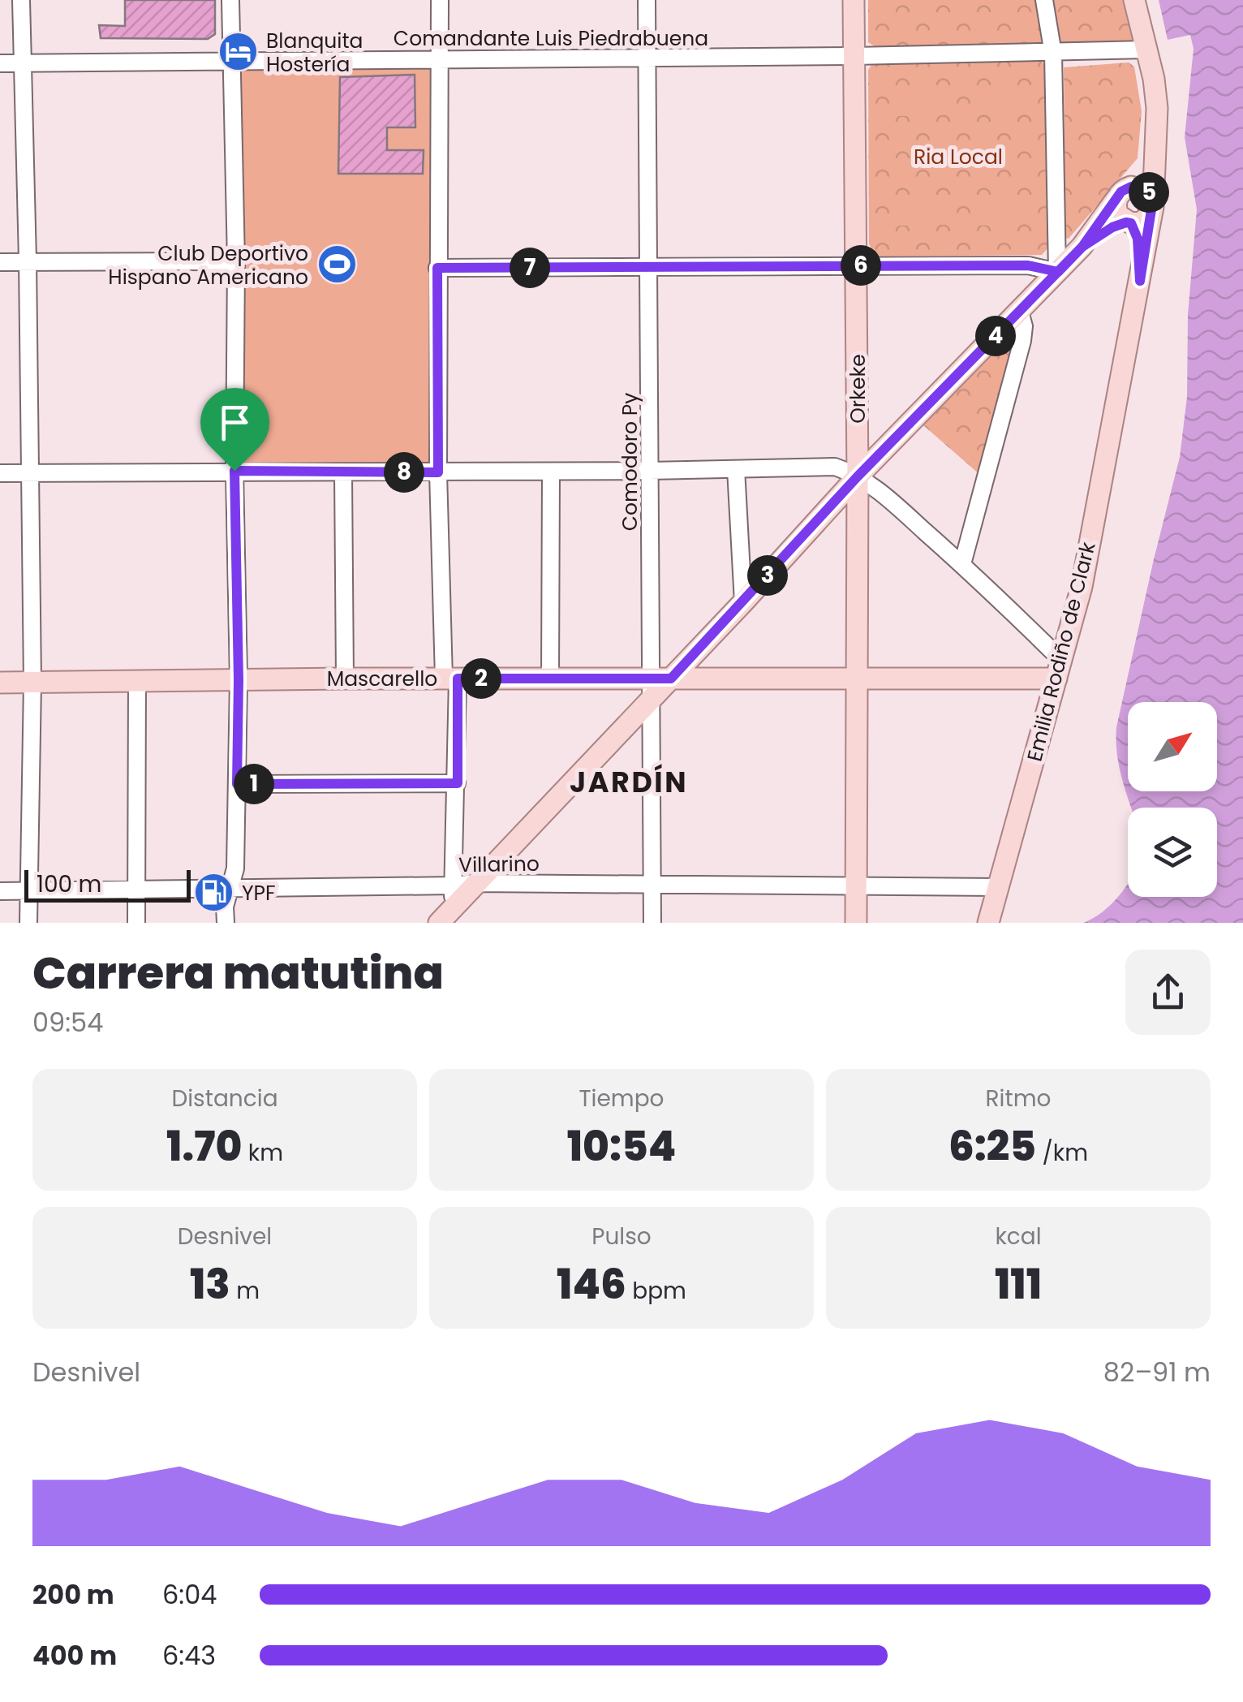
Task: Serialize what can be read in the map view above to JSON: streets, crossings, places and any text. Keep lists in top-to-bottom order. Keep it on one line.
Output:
{"streets":{"main road":["Orkeke","Emilia Rodiño de Clark","Mascarello"],"street":["Comandante Luis Piedrabuena","Comodoro Py","Villarino"]},"crossings":[["Comandante Luis Piedrabuena","Orkeke"],["Comandante Luis Piedrabuena","Comodoro Py"],["Comandante Luis Piedrabuena","Emilia Rodiño de Clark"],["Orkeke","Mascarello"],["Orkeke","Villarino"],["Comodoro Py","Mascarello"],["Comodoro Py","Villarino"],["Emilia Rodiño de Clark","Mascarello"],["Emilia Rodiño de Clark","Villarino"]],"districts":["JARDÍN"],"parks":["Ria Local"],"places":{"hotel":["Blanquita Hostería"],"sports":["Club Deportivo Hispano Americano"],"fuel station":["YPF"]},"scale_bar":"100 m","north":"top right","page":{"pins":["5","6","7","4","8","3","2","1"],"scale":"100 m","heading":["Carrera matutina","09:54"],"stats":[["Distancia","1.70 km"],["Tiempo","10:54"],["Ritmo","6:25 /km"],["Desnivel","13 m"],["Pulso","146 bpm"],["kcal","111"]],"chart":["Desnivel","82–91 m"],"list":[{"name":"200 m","note":"6:04"},{"name":"400 m","note":"6:43"}]}}
